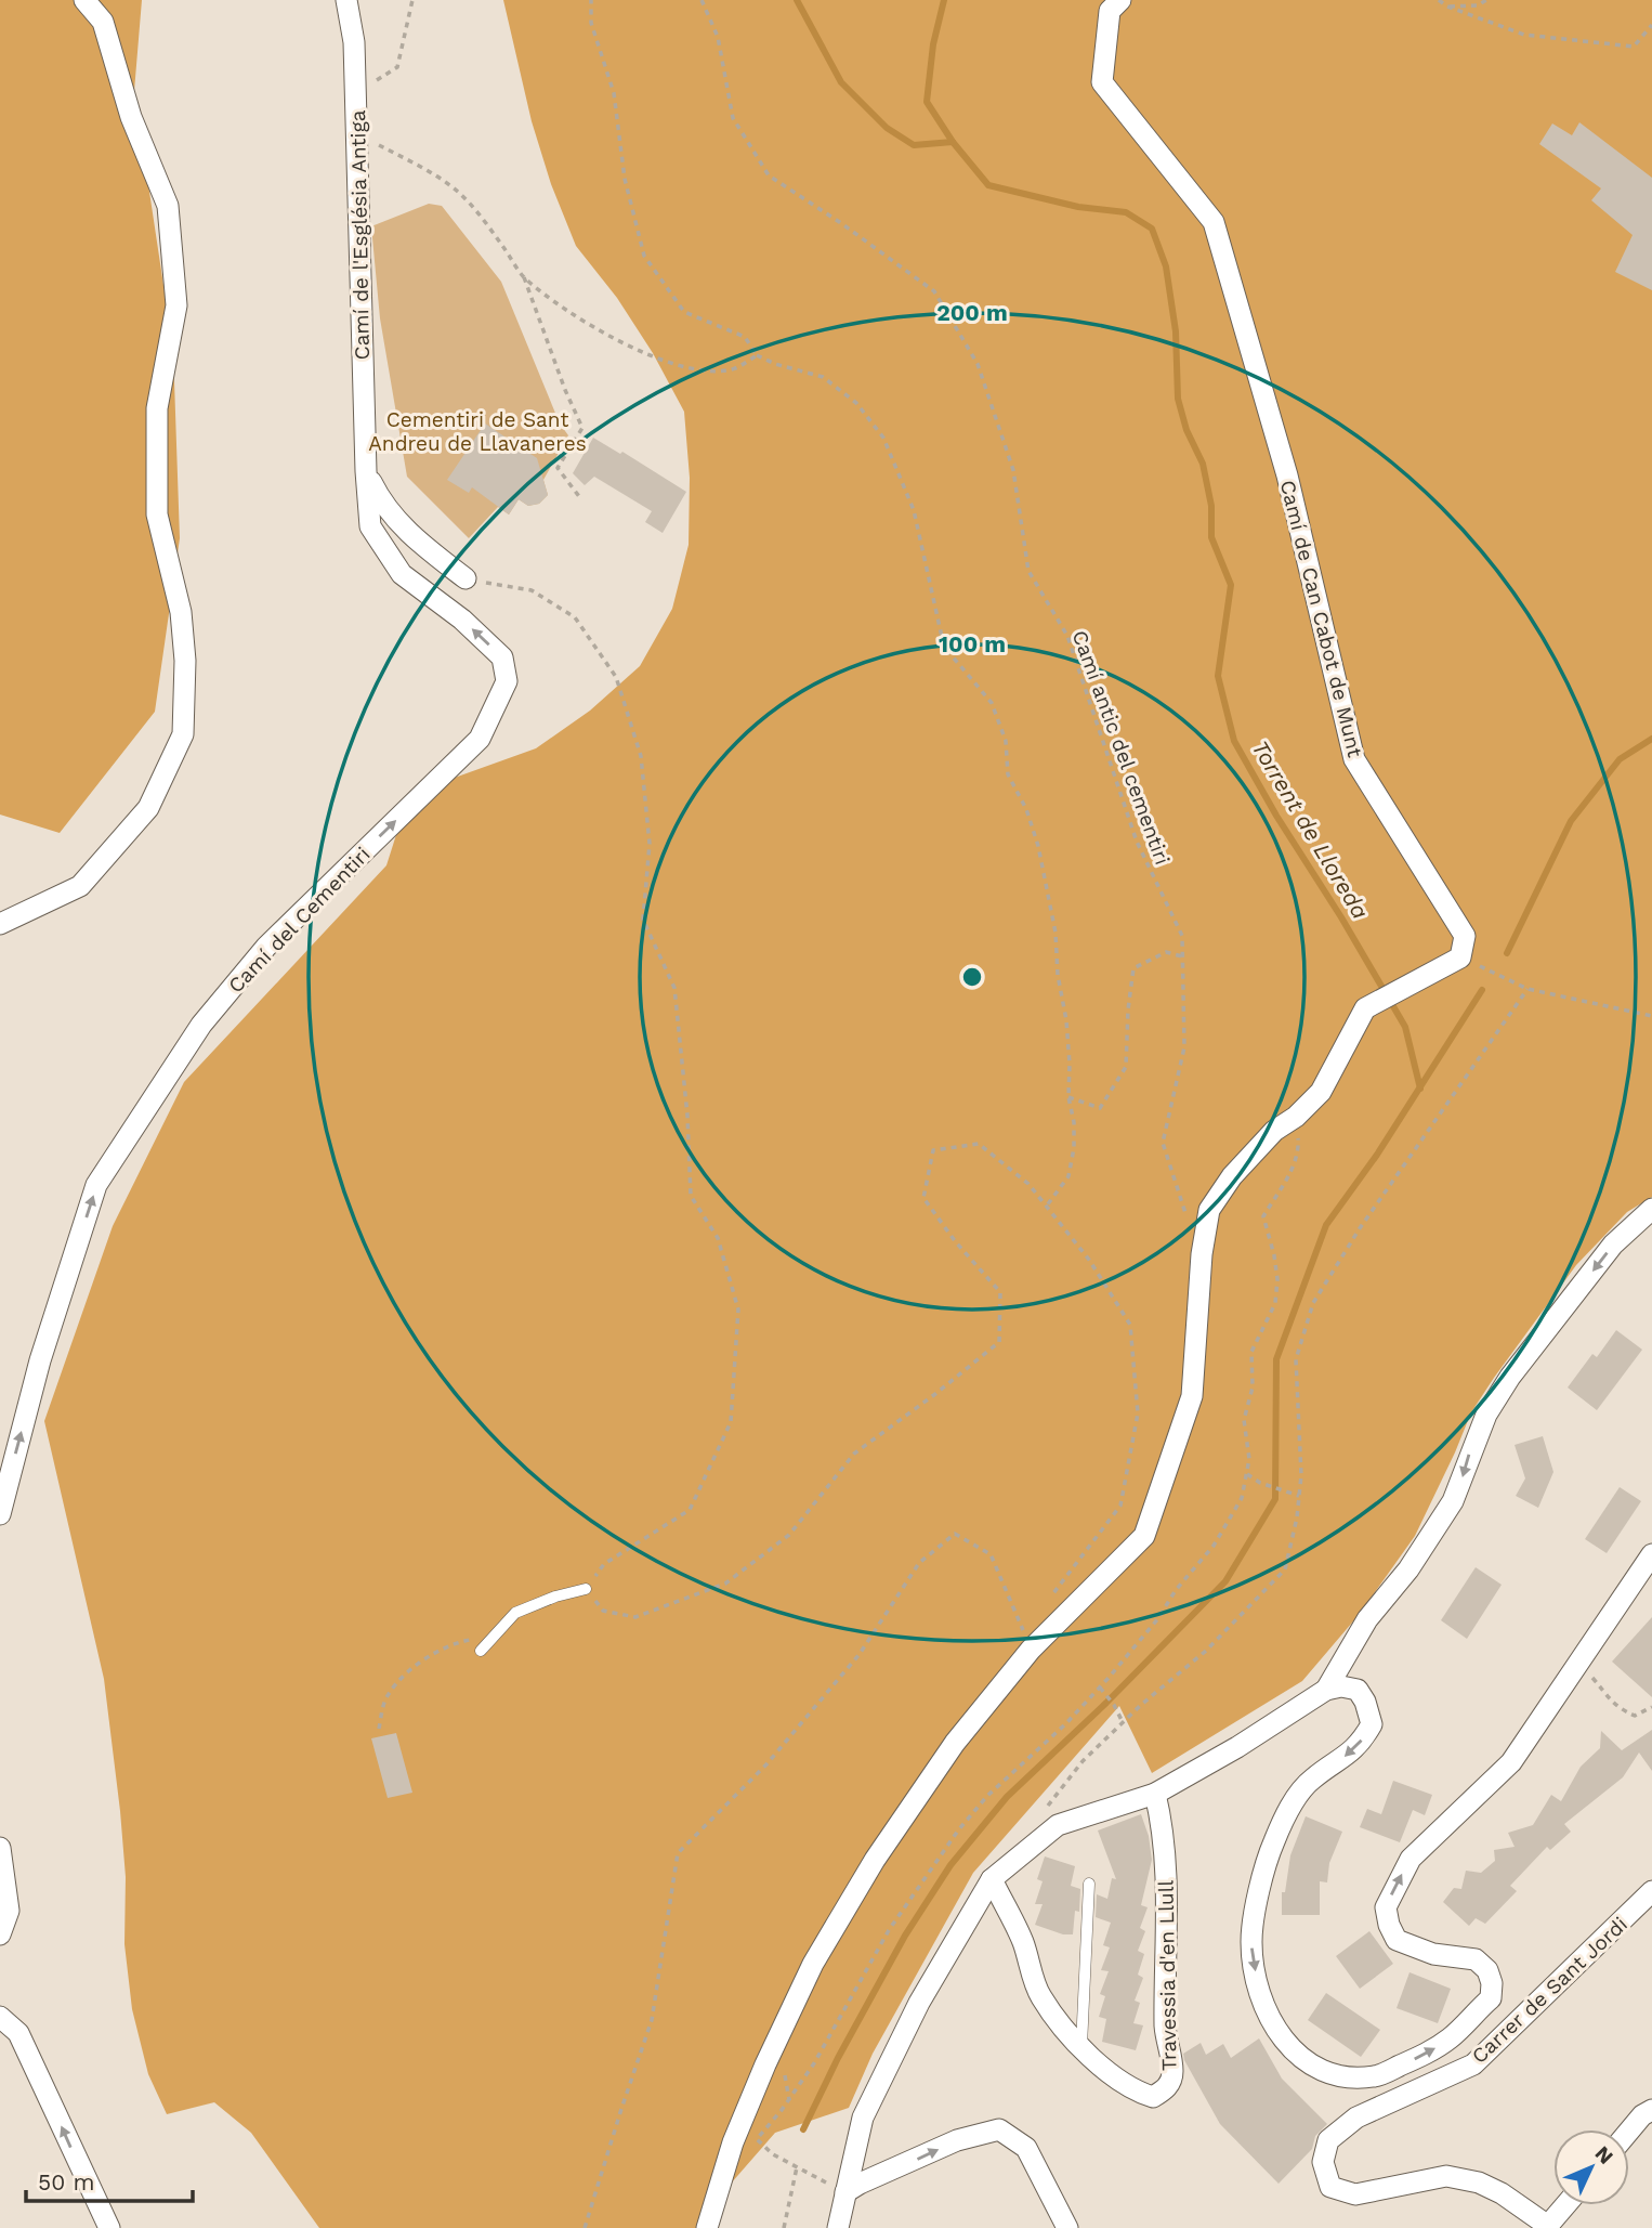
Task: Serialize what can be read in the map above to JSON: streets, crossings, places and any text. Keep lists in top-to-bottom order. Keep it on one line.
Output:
{"streets":{"street":["Camí de l'Església Antiga","Camí de Can Cabot de Munt","Camí del Cementiri","Travessia d'en Llull","Carrer de Sant Jordi"],"path":["Camí antic del cementiri"]},"crossings":[["Camí de l'Església Antiga","Camí del Cementiri"]],"one_way":["Camí del Cementiri"],"water":["Torrent de Lloreda"],"parks":["Cementiri de Sant Andreu de Llavaneres"],"scale_bar":"50 m","north":"top right","rings":["200 m","100 m"]}
